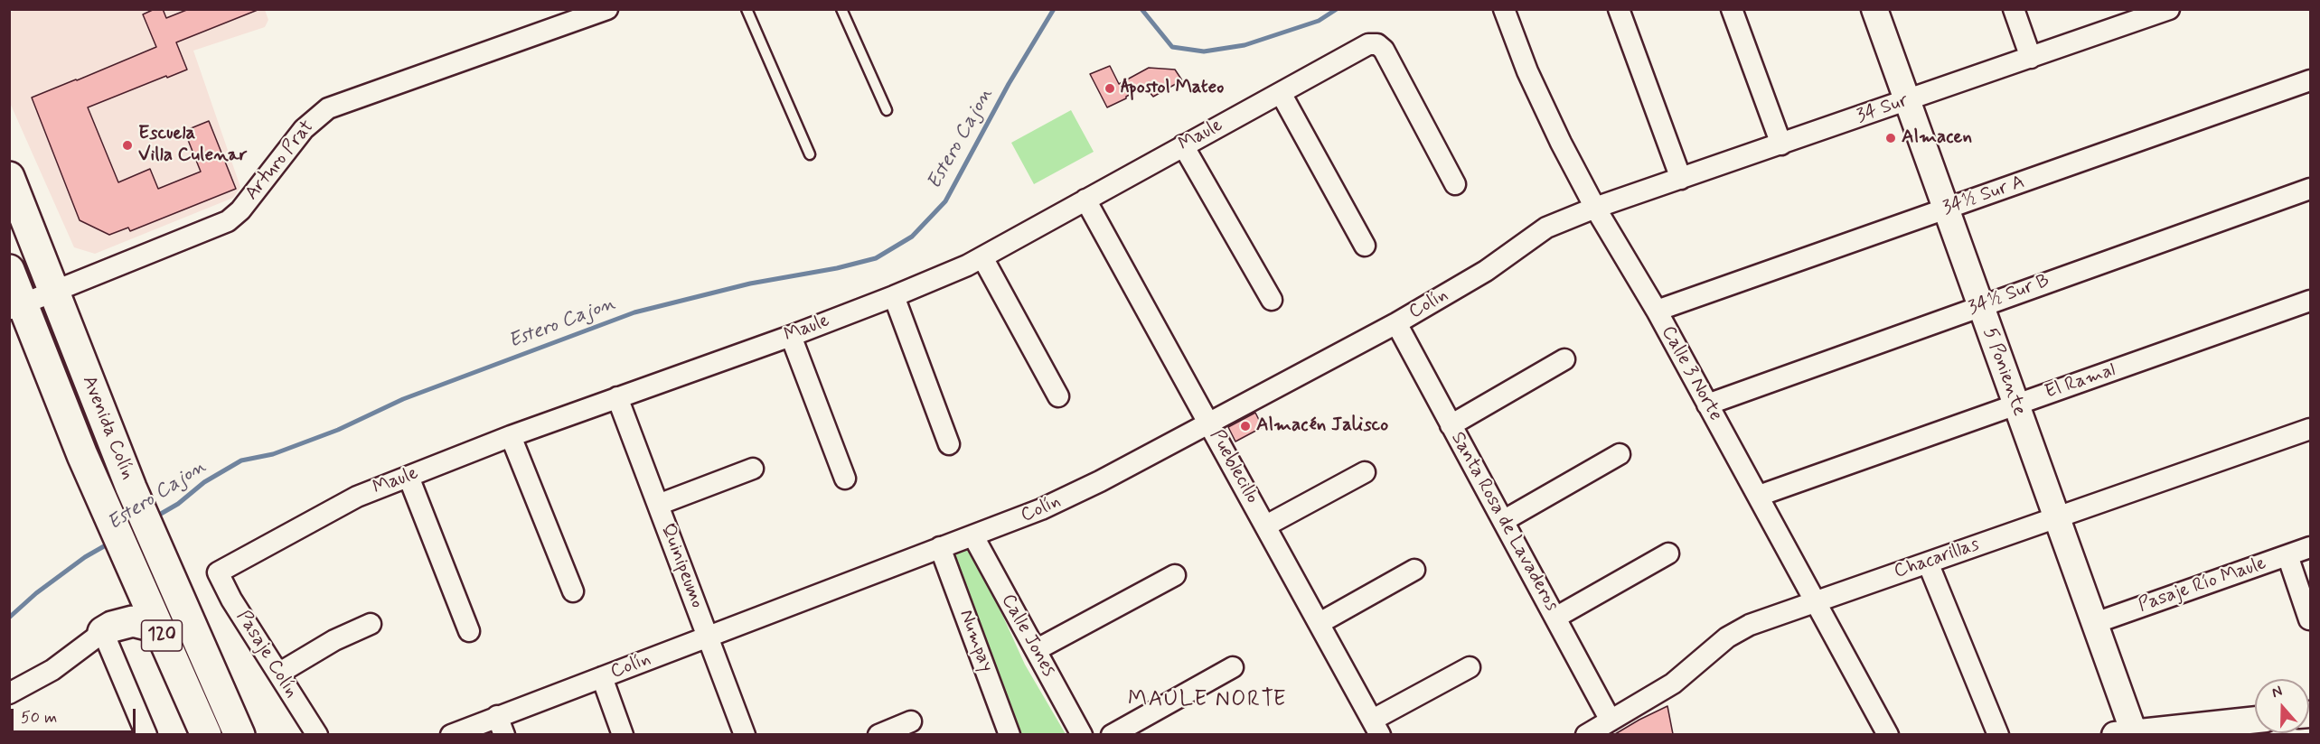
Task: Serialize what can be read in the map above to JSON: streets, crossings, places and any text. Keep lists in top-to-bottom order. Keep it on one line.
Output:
{"streets":{"main road":["Avenida Colín","120"],"street":["34 Sur","Maule","Arturo Prat","34½ Sur A","34½ Sur B","Colín","5 Poniente","Calle 3 Norte","El Ramal","Pueblecillo","Santa Rosa de Lavaderos","Chacarillas","Quinipeumo","Pasaje Río Maule","Calle Jones","Numpay","Pasaje Colín"]},"crossings":[["34 Sur","Colín"],["34 Sur","5 Poniente"],["34 Sur","Calle 3 Norte"],["Maule","Pueblecillo"],["Maule","Quinipeumo"],["Maule","Pasaje Colín"],["Arturo Prat","Avenida Colín"],["34½ Sur A","5 Poniente"],["34½ Sur A","Calle 3 Norte"],["34½ Sur B","5 Poniente"],["34½ Sur B","Calle 3 Norte"],["Colín","Calle 3 Norte"],["Colín","Pueblecillo"],["Colín","Santa Rosa de Lavaderos"],["Colín","Quinipeumo"],["Colín","Calle Jones"],["Colín","Numpay"],["5 Poniente","El Ramal"],["5 Poniente","Chacarillas"],["5 Poniente","Pasaje Río Maule"],["Calle 3 Norte","El Ramal"],["Calle 3 Norte","Chacarillas"],["Santa Rosa de Lavaderos","Chacarillas"]],"districts":["MAULE NORTE"],"water":["Estero Cajon"],"places":["Apostol Mateo","Almacen","Escuela Villa Culenar","Almacén Jalisco"],"scale_bar":"50 m","north":"top"}
